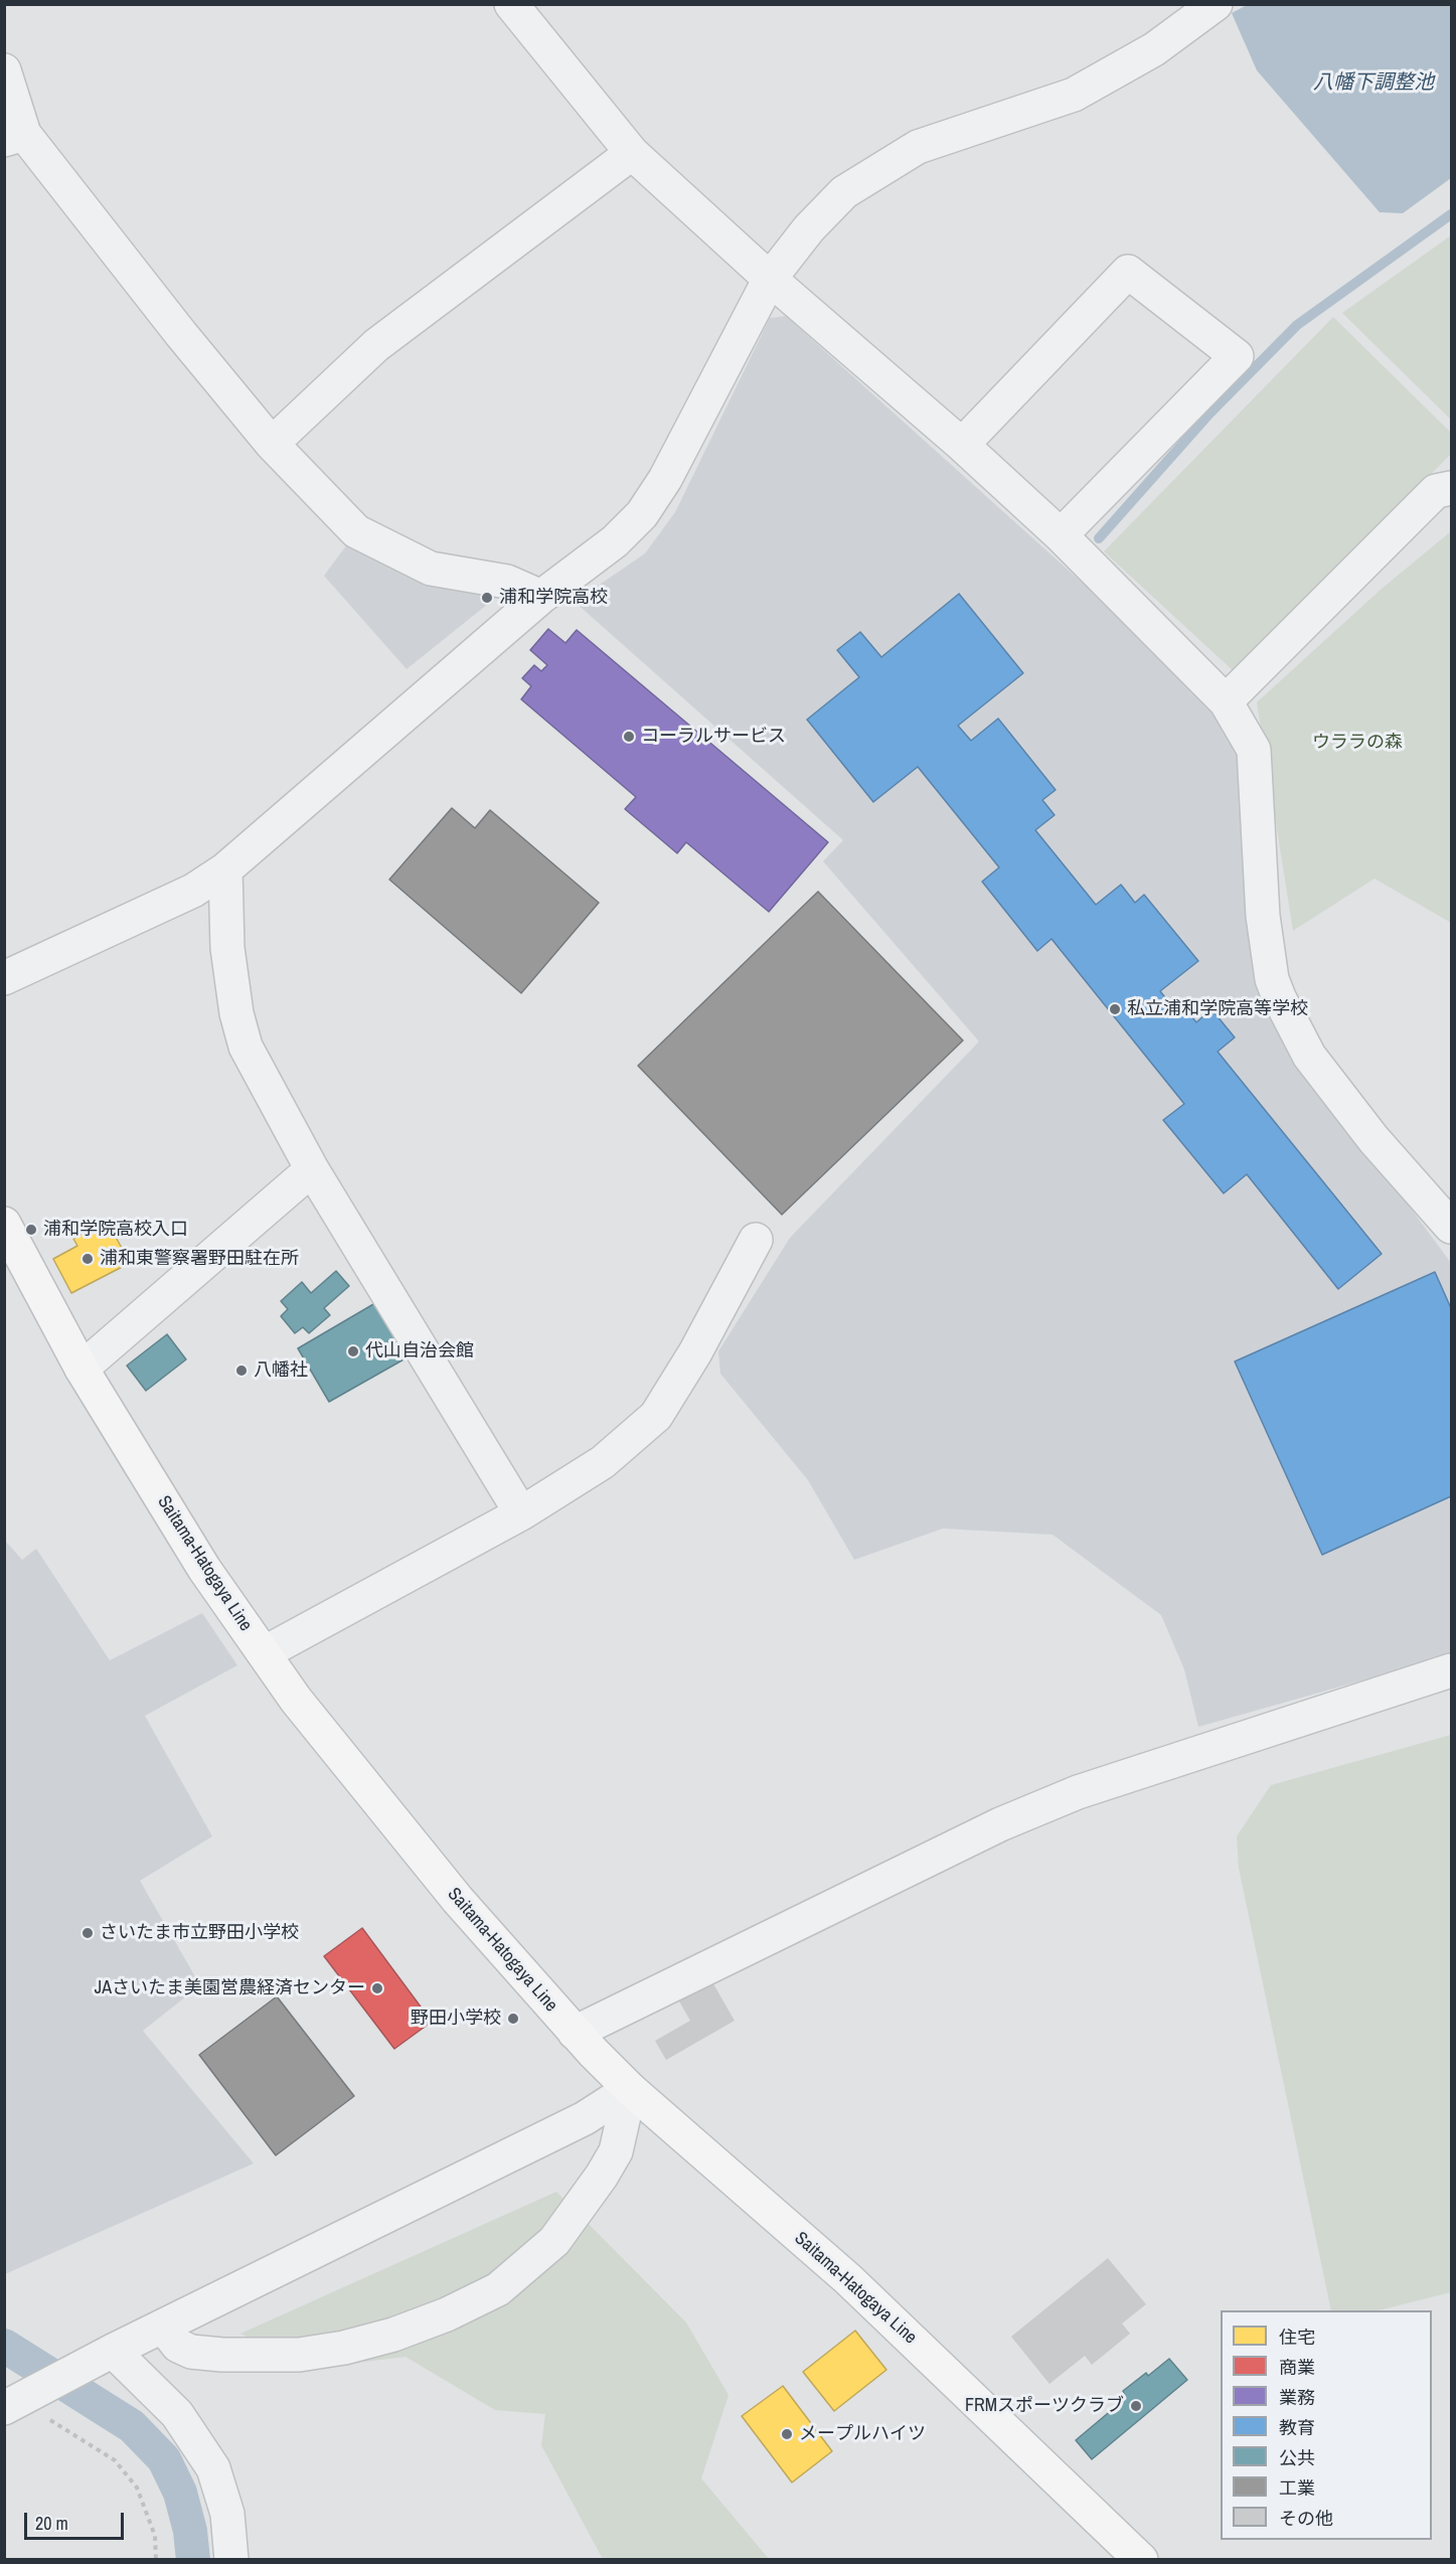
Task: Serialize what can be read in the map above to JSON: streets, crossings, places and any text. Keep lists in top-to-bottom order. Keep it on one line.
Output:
{"streets":{"main road":["Saitama-Hatogaya Line"]},"water":["八幡下調整池"],"parks":["ウララの森"],"places":["浦和学院高校","コーラルサービス","私立浦和学院高等学校","浦和学院高校入口","浦和東警察署野田駐在所","代山自治会館","八幡社","さいたま市立野田小学校","JAさいたま美園営農経済センター","野田小学校","FRMスポーツクラブ","メープルハイツ"],"legend":["住宅","商業","業務","教育","公共","工業","その他"],"scale_bar":"20 m"}
